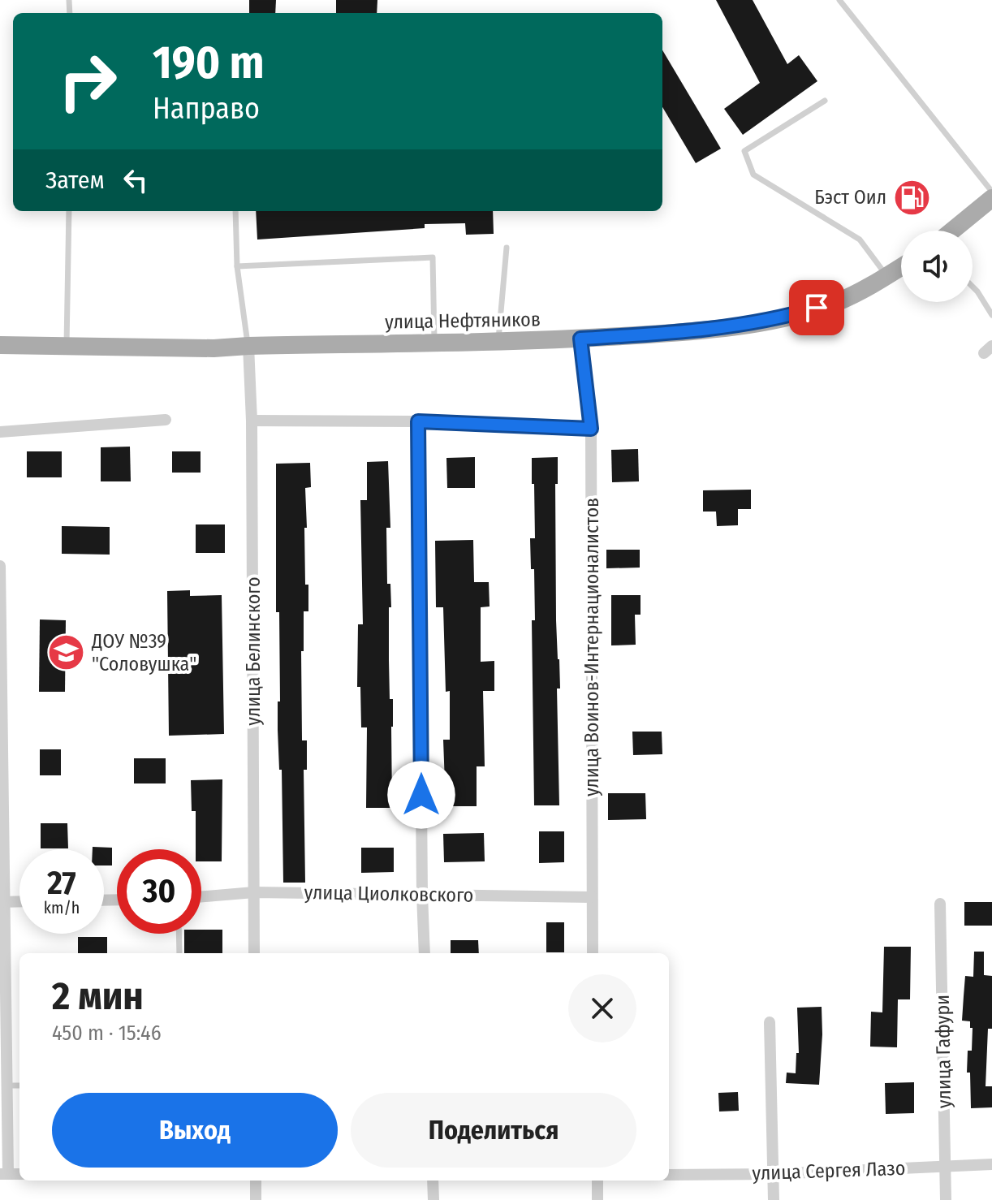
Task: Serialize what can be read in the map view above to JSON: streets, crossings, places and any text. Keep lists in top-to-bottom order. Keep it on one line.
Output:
{"streets":{"main road":["улица Нефтяников"],"street":["улица Воинов-Интернационалистов","улица Белинского","улица Циолковского","улица Гафури","улица Сергея Лазо"]},"crossings":[["улица Нефтяников","улица Воинов-Интернационалистов"],["улица Нефтяников","улица Белинского"],["улица Воинов-Интернационалистов","улица Циолковского"],["улица Белинского","улица Циолковского"],["улица Гафури","улица Сергея Лазо"]],"places":{"fuel station":["Бэст Оил"],"school or university":["ДОУ №39 \"Соловушка\""]},"page":{"turn":["190 m","Направо"],"then":"Затем","speed":"27 km/h","limit":"30","heading":["2 мин","450 m · 15:46"],"buttons":["Выход","Поделиться"]}}
